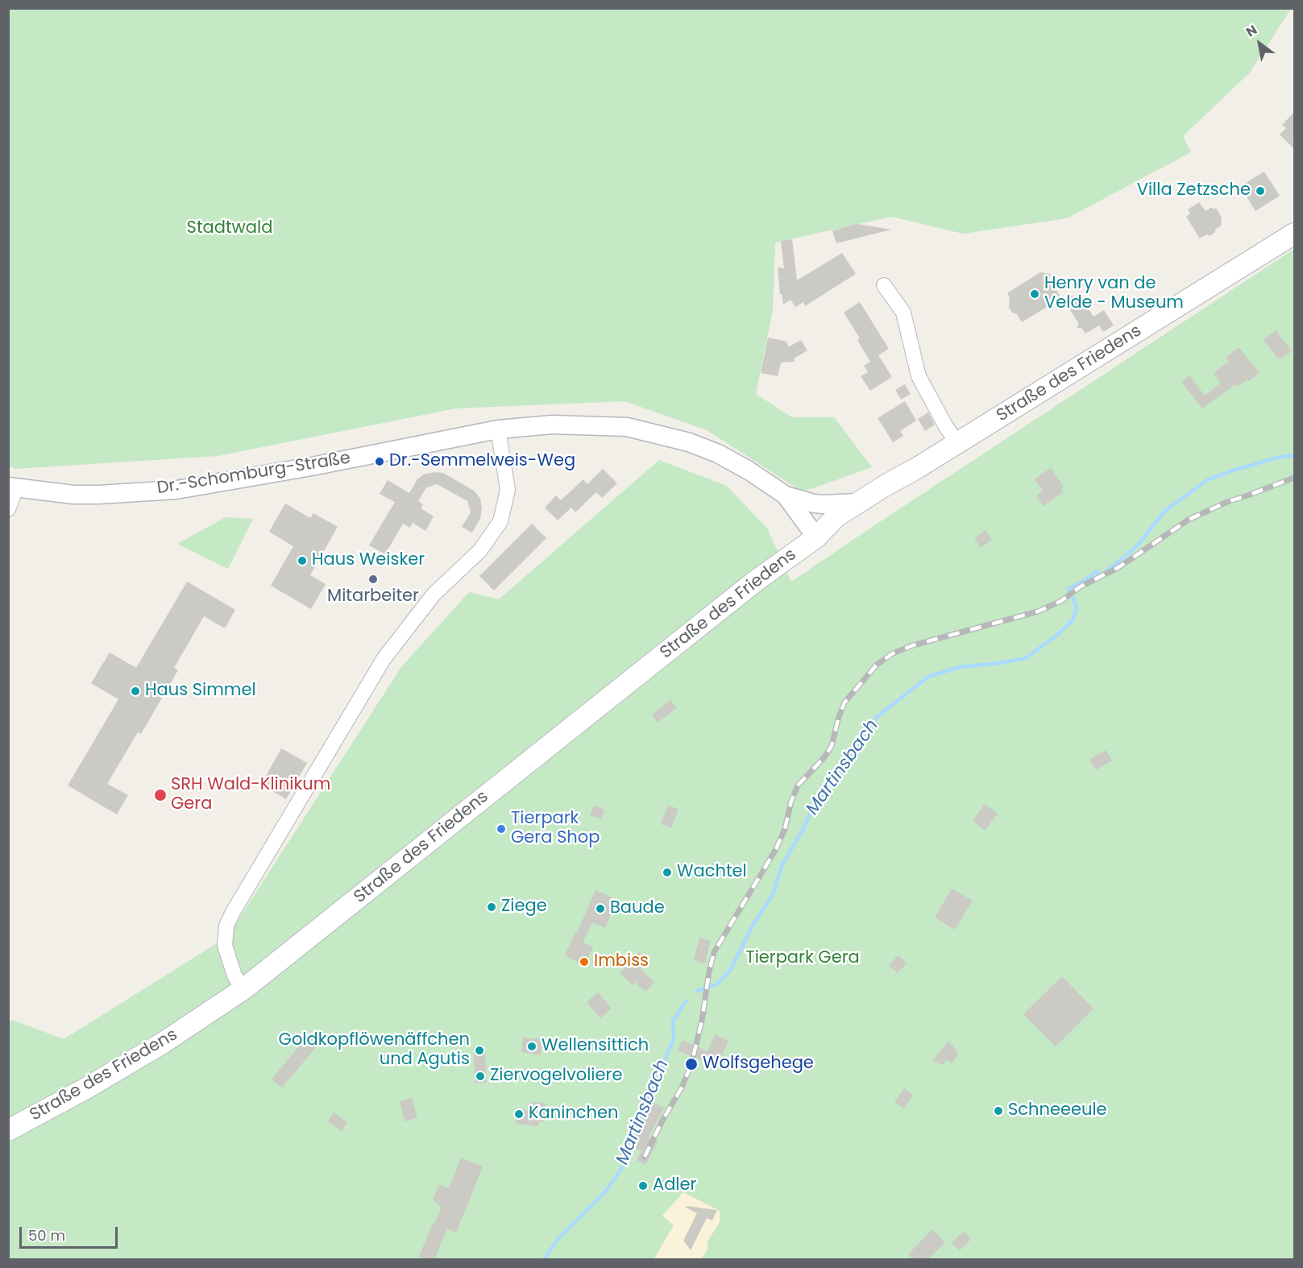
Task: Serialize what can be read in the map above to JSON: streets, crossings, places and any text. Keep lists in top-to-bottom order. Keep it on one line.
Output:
{"streets":{"main road":["Straße des Friedens"],"street":["Dr.-Schomburg-Straße"]},"crossings":[["Straße des Friedens","Dr.-Schomburg-Straße"]],"water":["Martinsbach"],"parks":["Stadtwald","Tierpark Gera"],"places":["Villa Zetzsche","Henry van de Velde - Museum","Dr.-Semmelweis-Weg","Haus Weisker","Mitarbeiter","Haus Simmel","SRH Wald-Klinikum Gera","Tierpark Gera Shop","Wachtel","Ziege","Baude","Imbiss","Wellensittich","Goldkopflöwenäffchen und Agutis","Wolfsgehege","Ziervogelvoliere","Schneeeule","Kaninchen","Adler"],"scale_bar":"50 m","north":"top left"}
